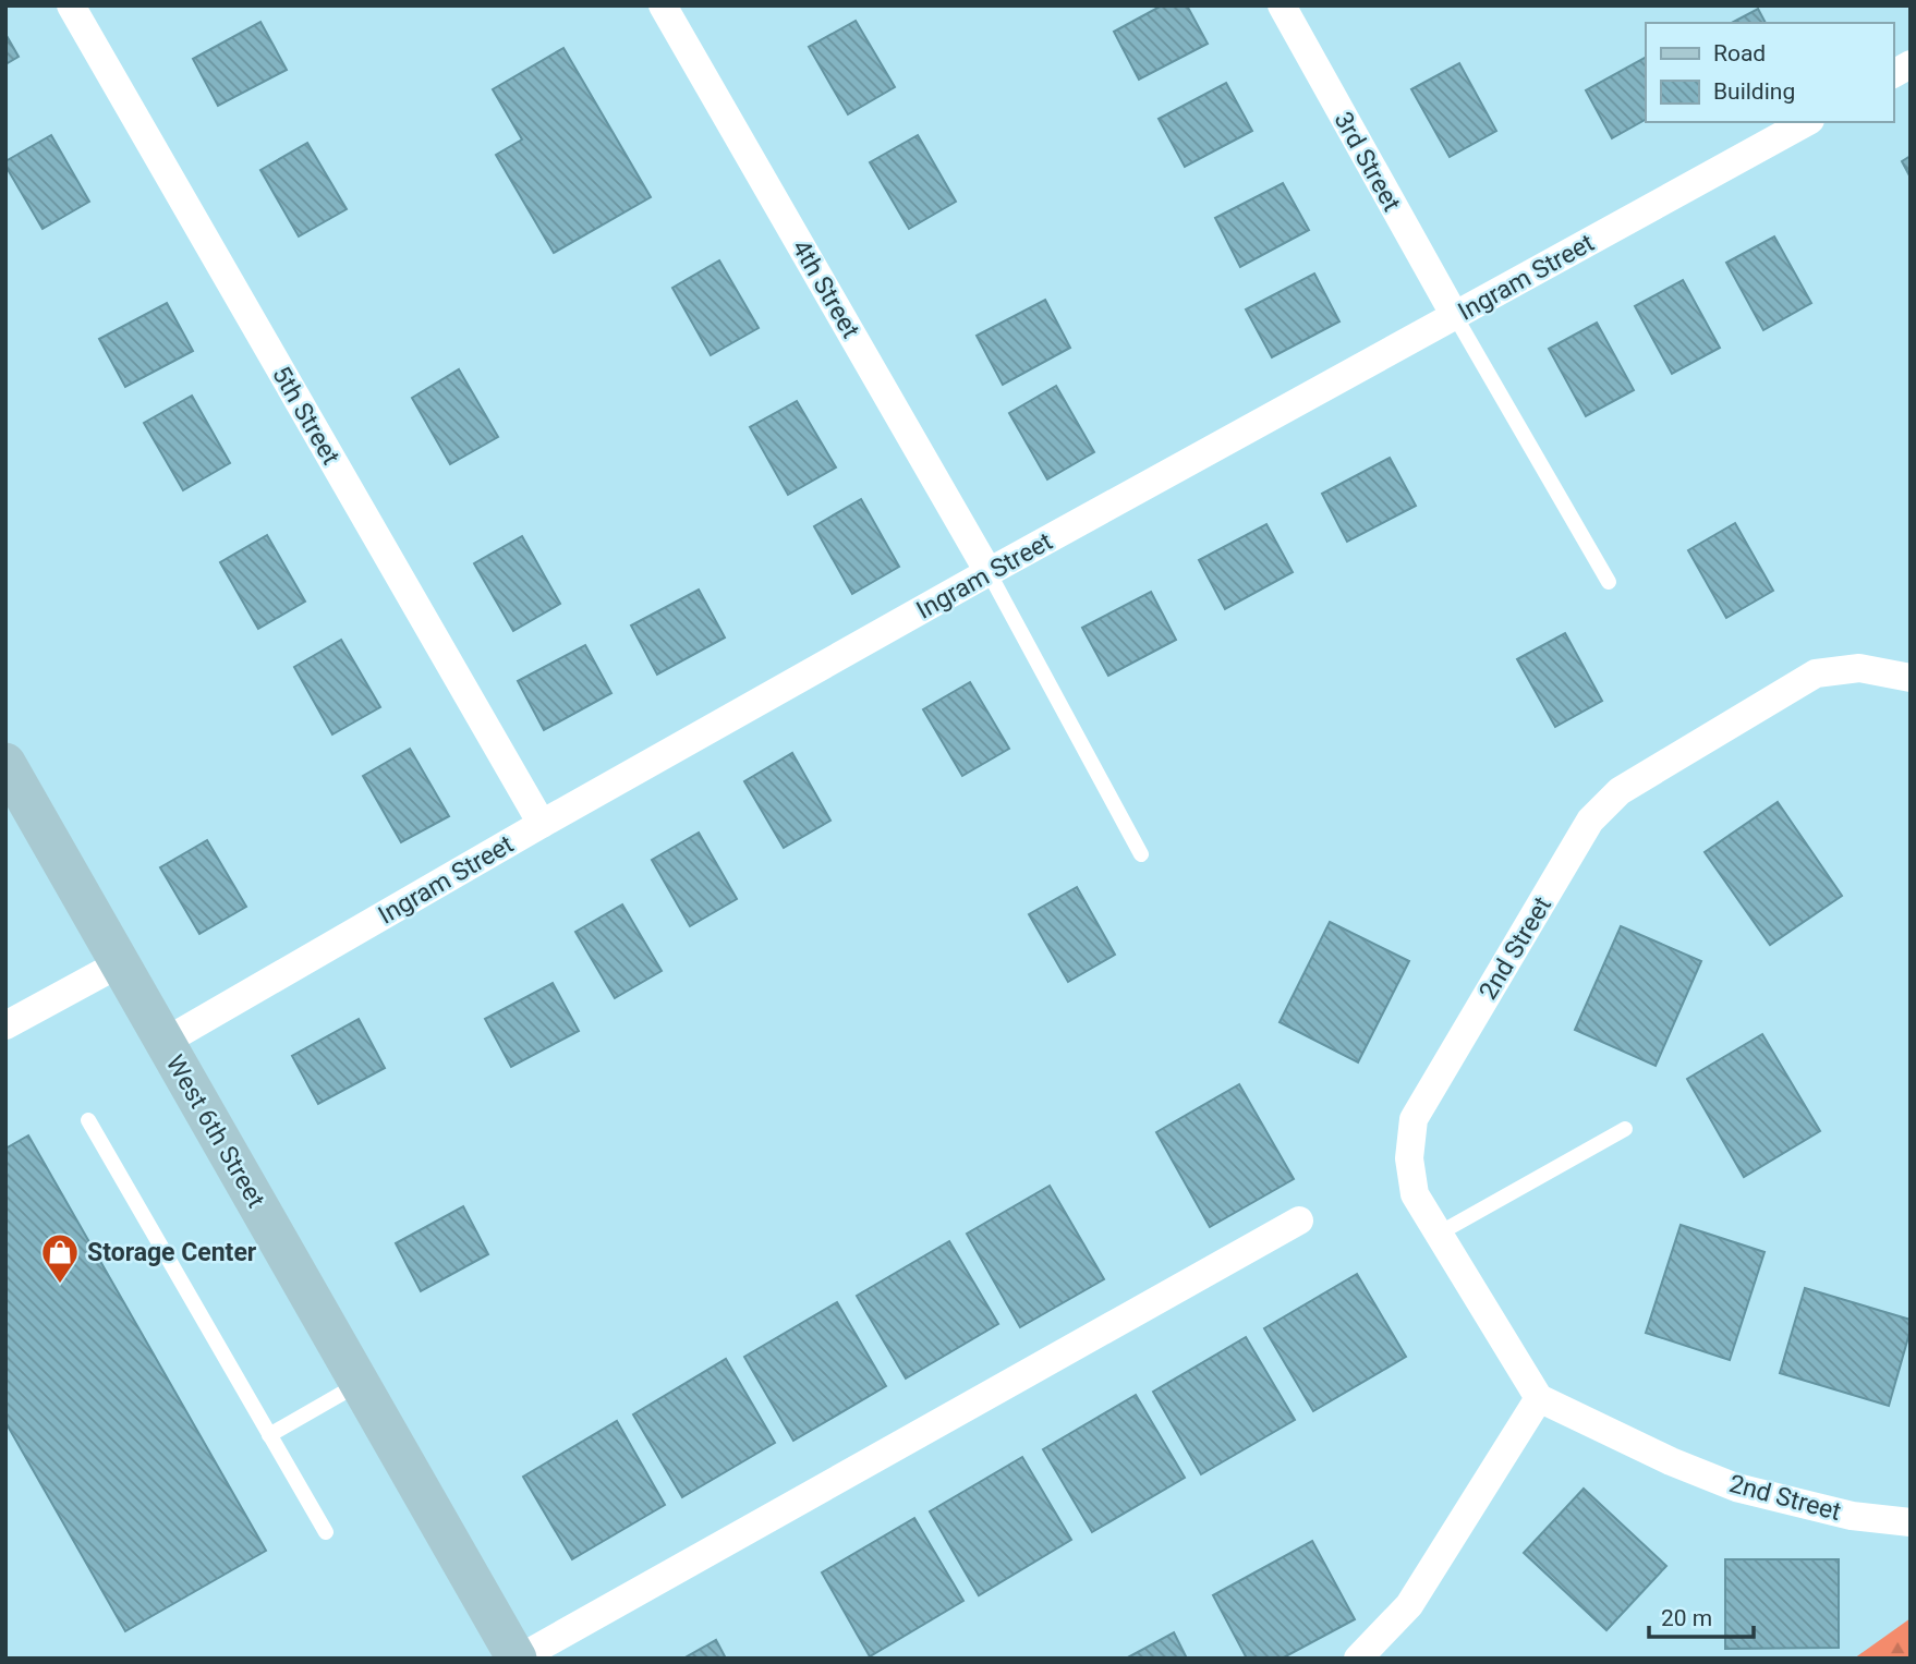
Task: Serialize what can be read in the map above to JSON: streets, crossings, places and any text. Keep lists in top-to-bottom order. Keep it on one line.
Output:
{"streets":{"street":["3rd Street","Ingram Street","4th Street","5th Street","2nd Street","West 6th Street"]},"crossings":[["3rd Street","Ingram Street"],["Ingram Street","4th Street"],["Ingram Street","5th Street"],["Ingram Street","West 6th Street"]],"places":{"shop":["Storage Center"]},"legend":["Road","Building"],"scale_bar":"20 m"}
